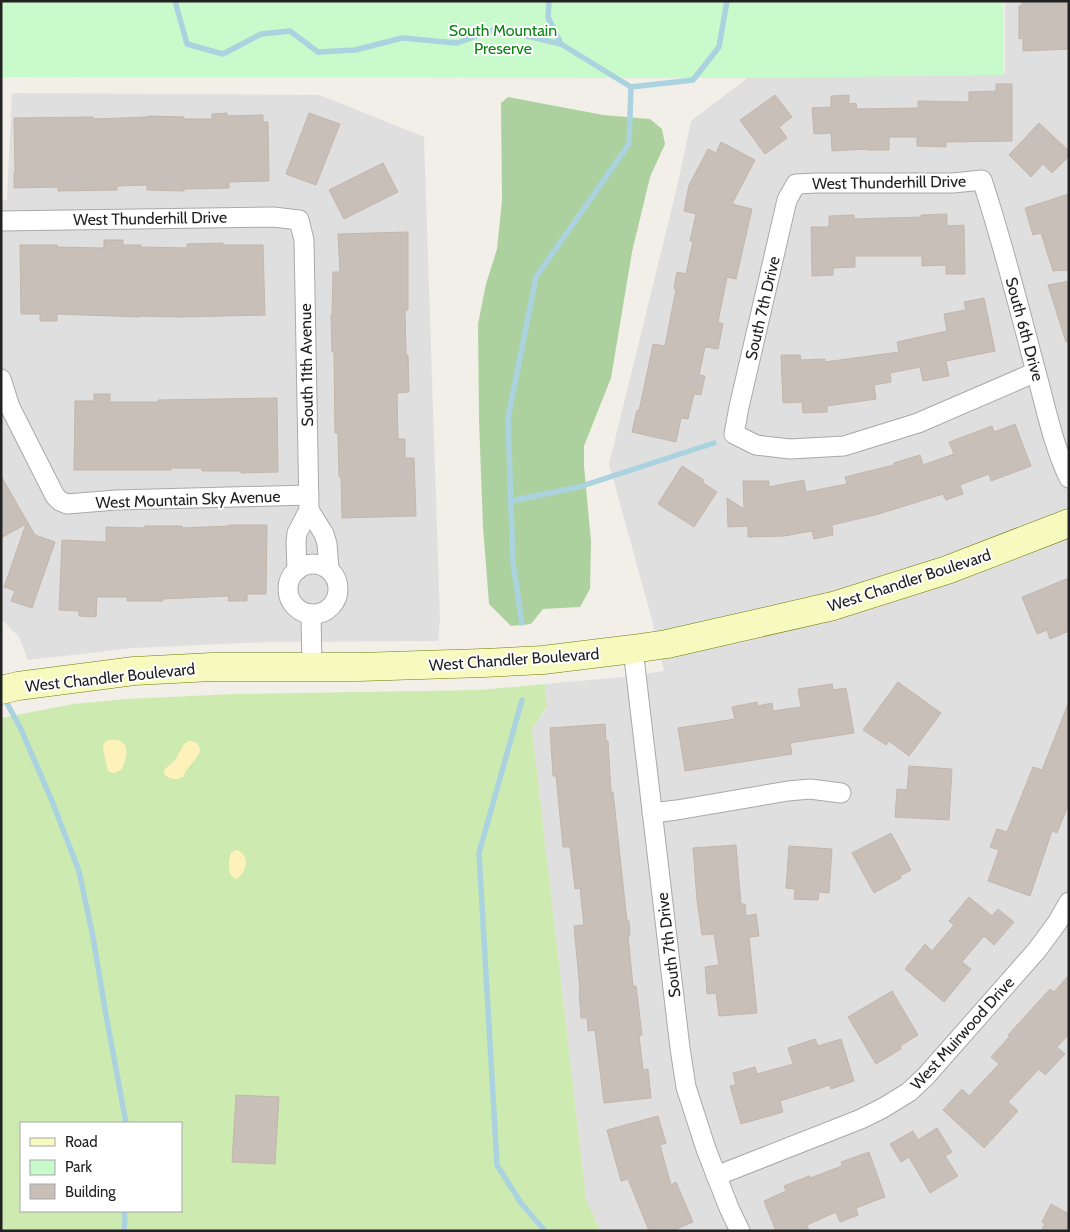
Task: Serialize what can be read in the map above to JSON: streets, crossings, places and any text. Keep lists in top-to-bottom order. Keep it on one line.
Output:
{"streets":{"main road":["West Chandler Boulevard"],"street":["West Thunderhill Drive","South 7th Drive","South 6th Drive","South 11th Avenue","West Mountain Sky Avenue","West Muirwood Drive"]},"crossings":[["West Thunderhill Drive","South 7th Drive"],["West Thunderhill Drive","South 6th Drive"],["West Thunderhill Drive","South 11th Avenue"],["South 7th Drive","South 6th Drive"],["South 7th Drive","West Chandler Boulevard"],["South 7th Drive","West Muirwood Drive"],["South 11th Avenue","West Mountain Sky Avenue"]],"parks":["South Mountain Preserve"],"legend":["Road","Park","Building"]}
